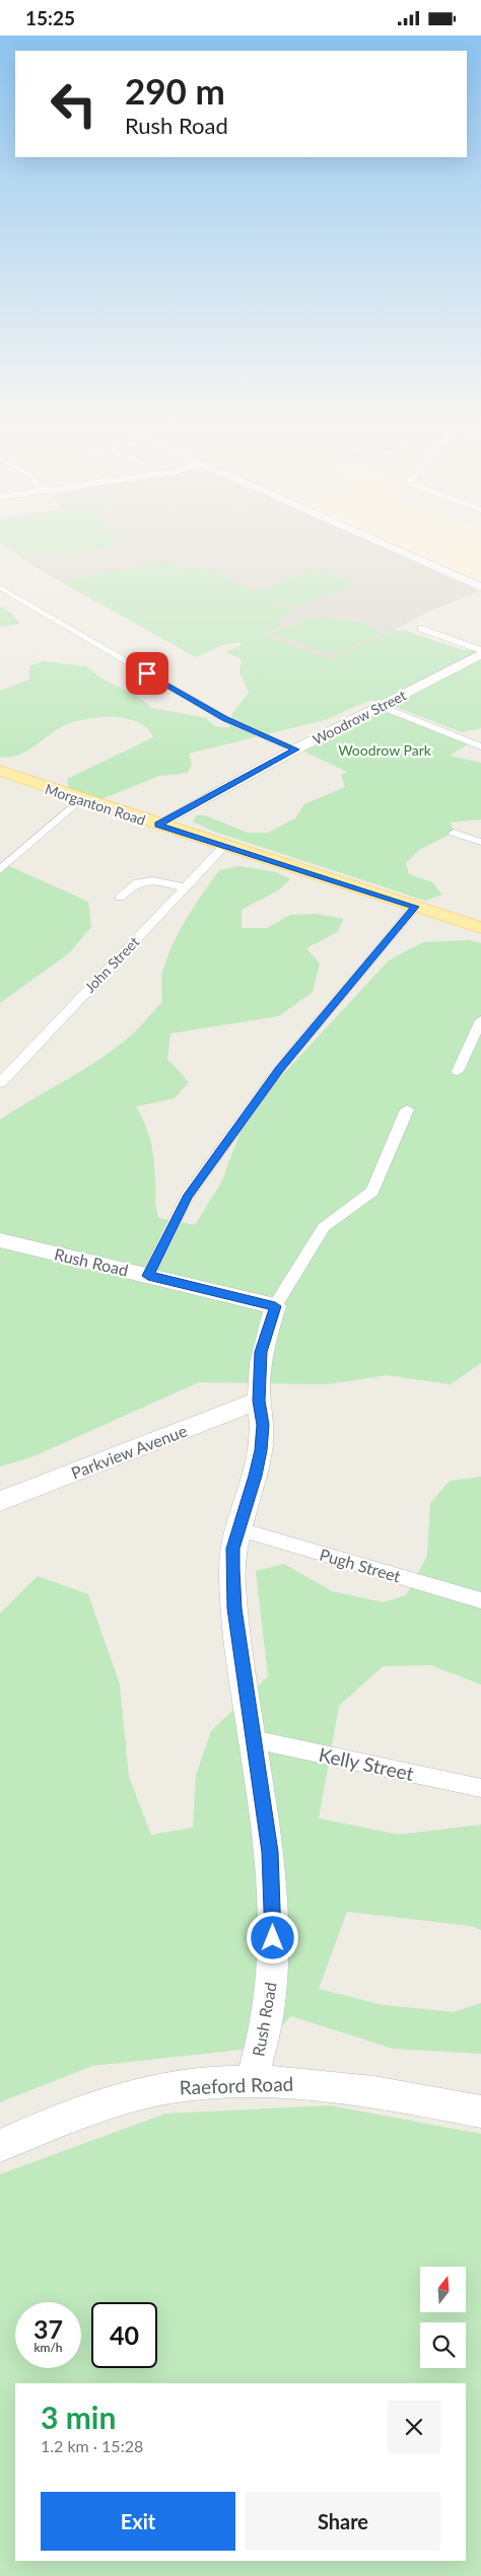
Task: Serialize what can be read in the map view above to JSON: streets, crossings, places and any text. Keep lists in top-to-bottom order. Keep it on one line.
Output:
{"streets":{"main road":["Morganton Road"],"street":["Woodrow Street","John Street","Rush Road","Parkview Avenue","Pugh Street","Kelly Street","Raeford Road"]},"crossings":[["Woodrow Street","Morganton Road"],["Morganton Road","John Street"],["Rush Road","Parkview Avenue"],["Rush Road","Pugh Street"],["Rush Road","Kelly Street"],["Rush Road","Raeford Road"]],"parks":["Woodrow Park"],"north":"top","page":{"status":"15:25","turn":["290 m","Rush Road"],"speed":"37 km/h","limit":"40","heading":["3 min","1.2 km · 15:28"],"buttons":["Exit","Share"]}}
